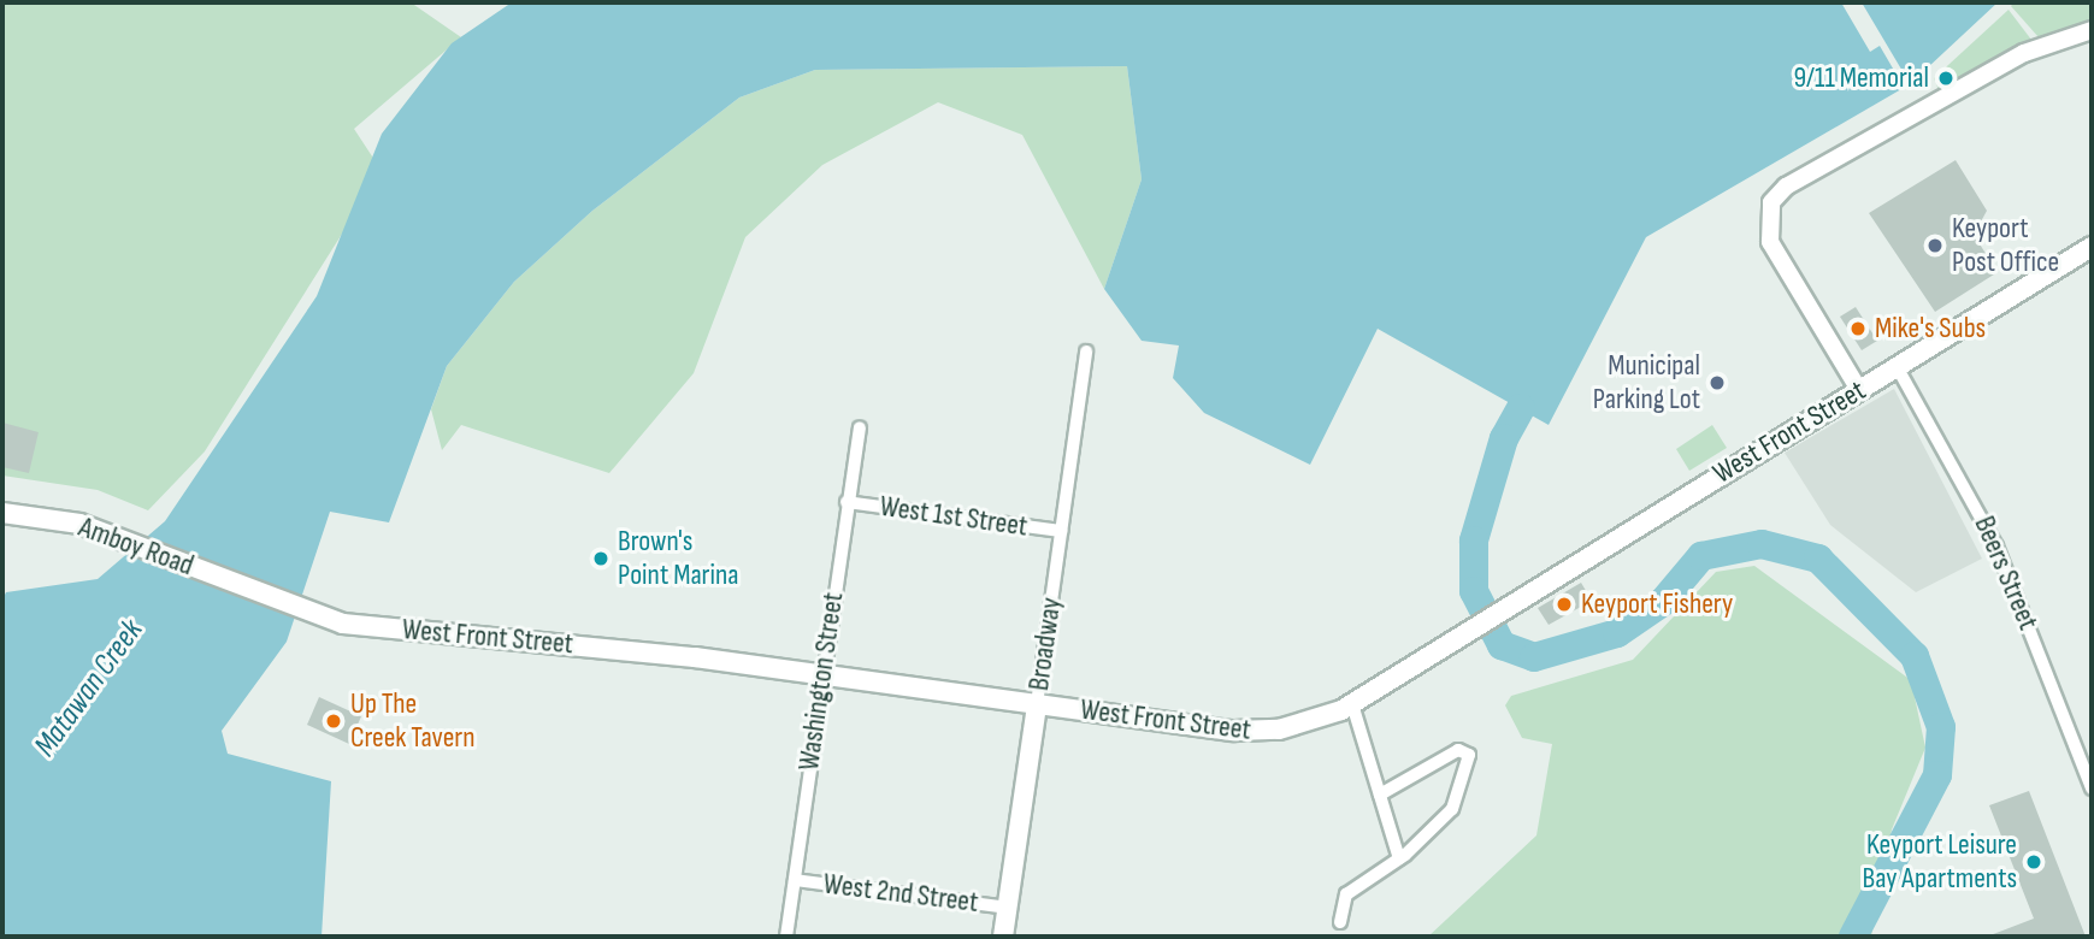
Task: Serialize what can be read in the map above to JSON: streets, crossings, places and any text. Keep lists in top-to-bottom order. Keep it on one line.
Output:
{"streets":{"main road":["West Front Street","Amboy Road","Broadway"],"street":["West 1st Street","Beers Street","Washington Street","West 2nd Street"]},"crossings":[["West Front Street","Amboy Road"],["West Front Street","Beers Street"],["West Front Street","Broadway"],["West Front Street","Washington Street"],["West 1st Street","Broadway"],["West 1st Street","Washington Street"],["Broadway","West 2nd Street"],["Washington Street","West 2nd Street"]],"water":["Matawan Creek"],"places":["9/11 Memorial","Keyport Post Office","Mike's Subs","Municipal Parking Lot","Brown's Point Marina","Keyport Fishery","Up The Creek Tavern","Keyport Leisure Bay Apartments"]}
